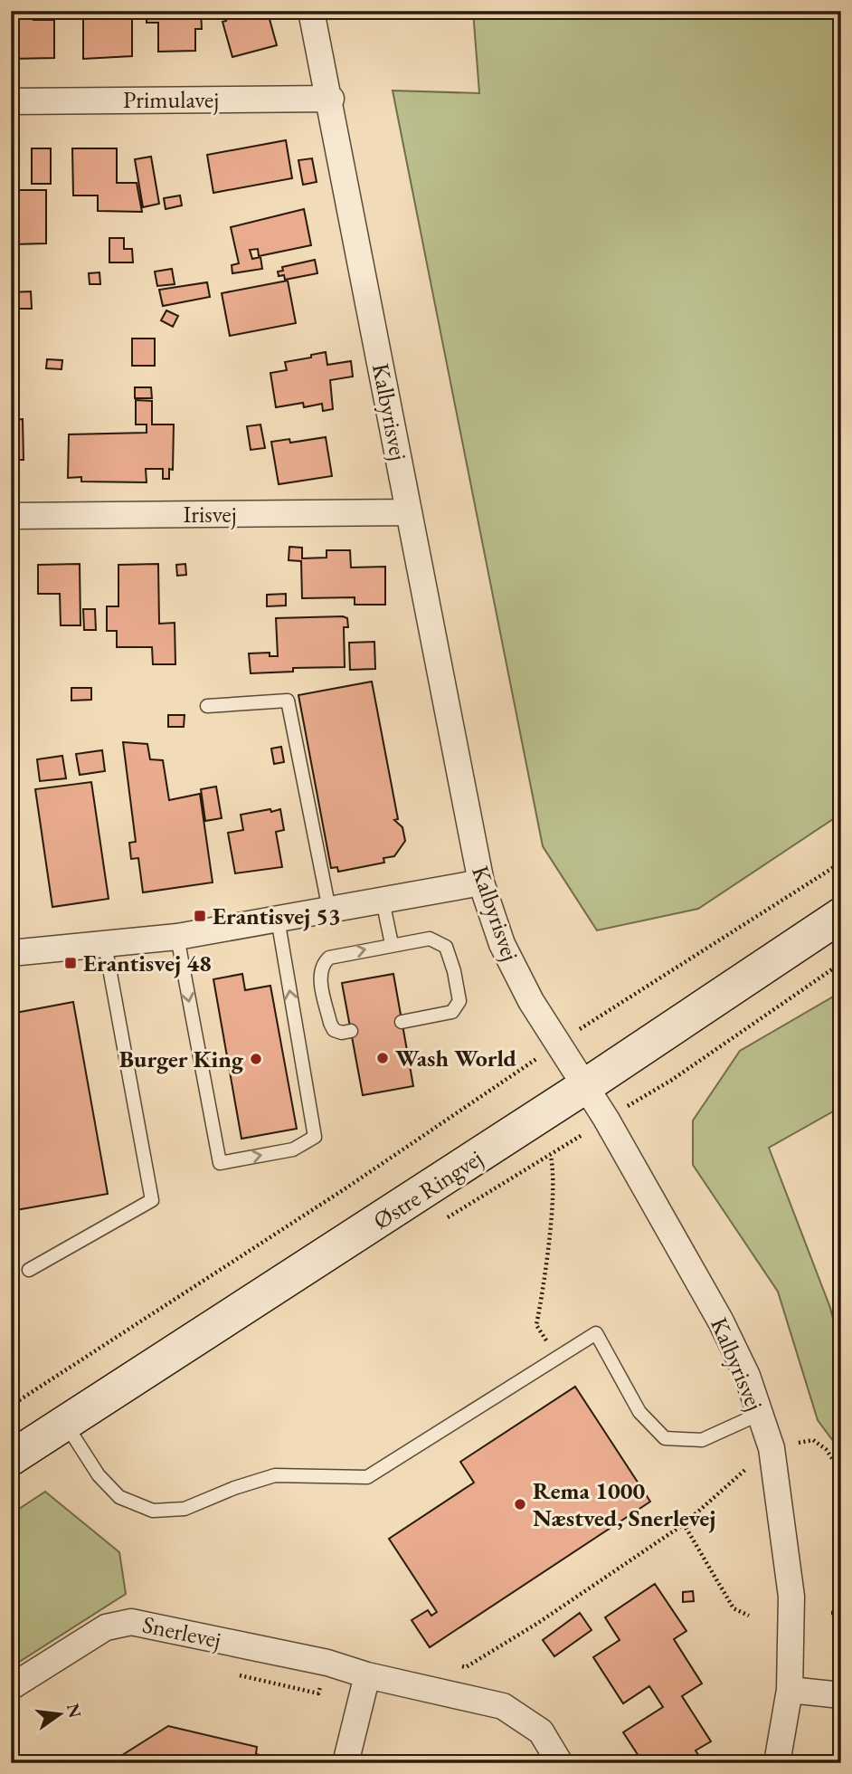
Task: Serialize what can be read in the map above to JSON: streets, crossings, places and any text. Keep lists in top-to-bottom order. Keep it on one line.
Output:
{"streets":{"street":["Primulavej","Kalbyrisvej","Irisvej","Østre Ringvej","Snerlevej"]},"crossings":[["Primulavej","Kalbyrisvej"],["Kalbyrisvej","Irisvej"],["Kalbyrisvej","Østre Ringvej"]],"places":{"transit":["Erantisvej 53","Erantisvej 48"],"other":["Wash World","Burger King","Rema 1000 Næstved, Snerlevej"]},"north":"right"}
